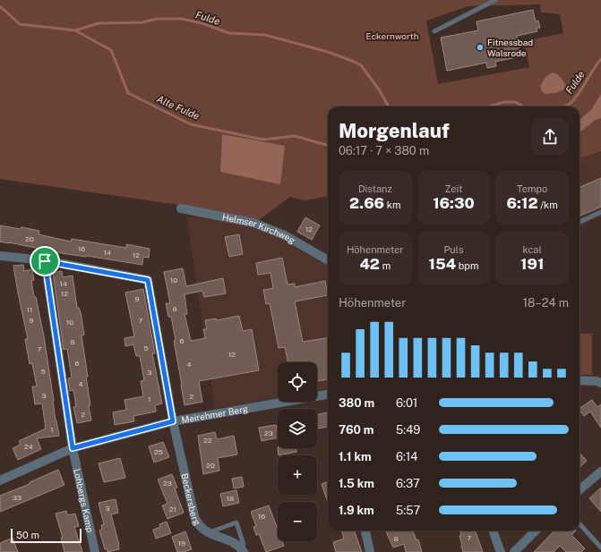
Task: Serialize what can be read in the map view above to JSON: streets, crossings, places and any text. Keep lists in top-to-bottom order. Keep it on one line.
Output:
{"streets":{"street":["Helmser Kirchweg","Meirehmer Berg","Beckersberg","Lohbergs Kamp"]},"crossings":[["Meirehmer Berg","Beckersberg"],["Meirehmer Berg","Lohbergs Kamp"],["Beckersberg","Lohbergs Kamp"]],"water":["Fulde","Alte Fulde"],"parks":["Eckernworth"],"places":["Fitnessbad Walsrode"],"house_numbers":["12","20","16","14","12","10","14","12","9","8","11","9","7","10","6","8","5","7","12","6","4","5","3","4","3","2","1","2","1","23","22","24","25","20","23","33","18","3","21","16","7","8","19"],"scale_bar":"50 m","page":{"heading":["Morgenlauf","06:17 · 7 × 380 m"],"stats":[["Distanz","2.66 km"],["Zeit","16:30"],["Tempo","6:12 /km"],["Höhenmeter","42 m"],["Puls","154 bpm"],["kcal","191"]],"chart":["Höhenmeter","18–24 m"],"map_buttons":["+","−"],"list":[{"name":"380 m","note":"6:01"},{"name":"760 m","note":"5:49"},{"name":"1.1 km","note":"6:14"},{"name":"1.5 km","note":"6:37"},{"name":"1.9 km","note":"5:57"}],"scale":"50 m"}}
